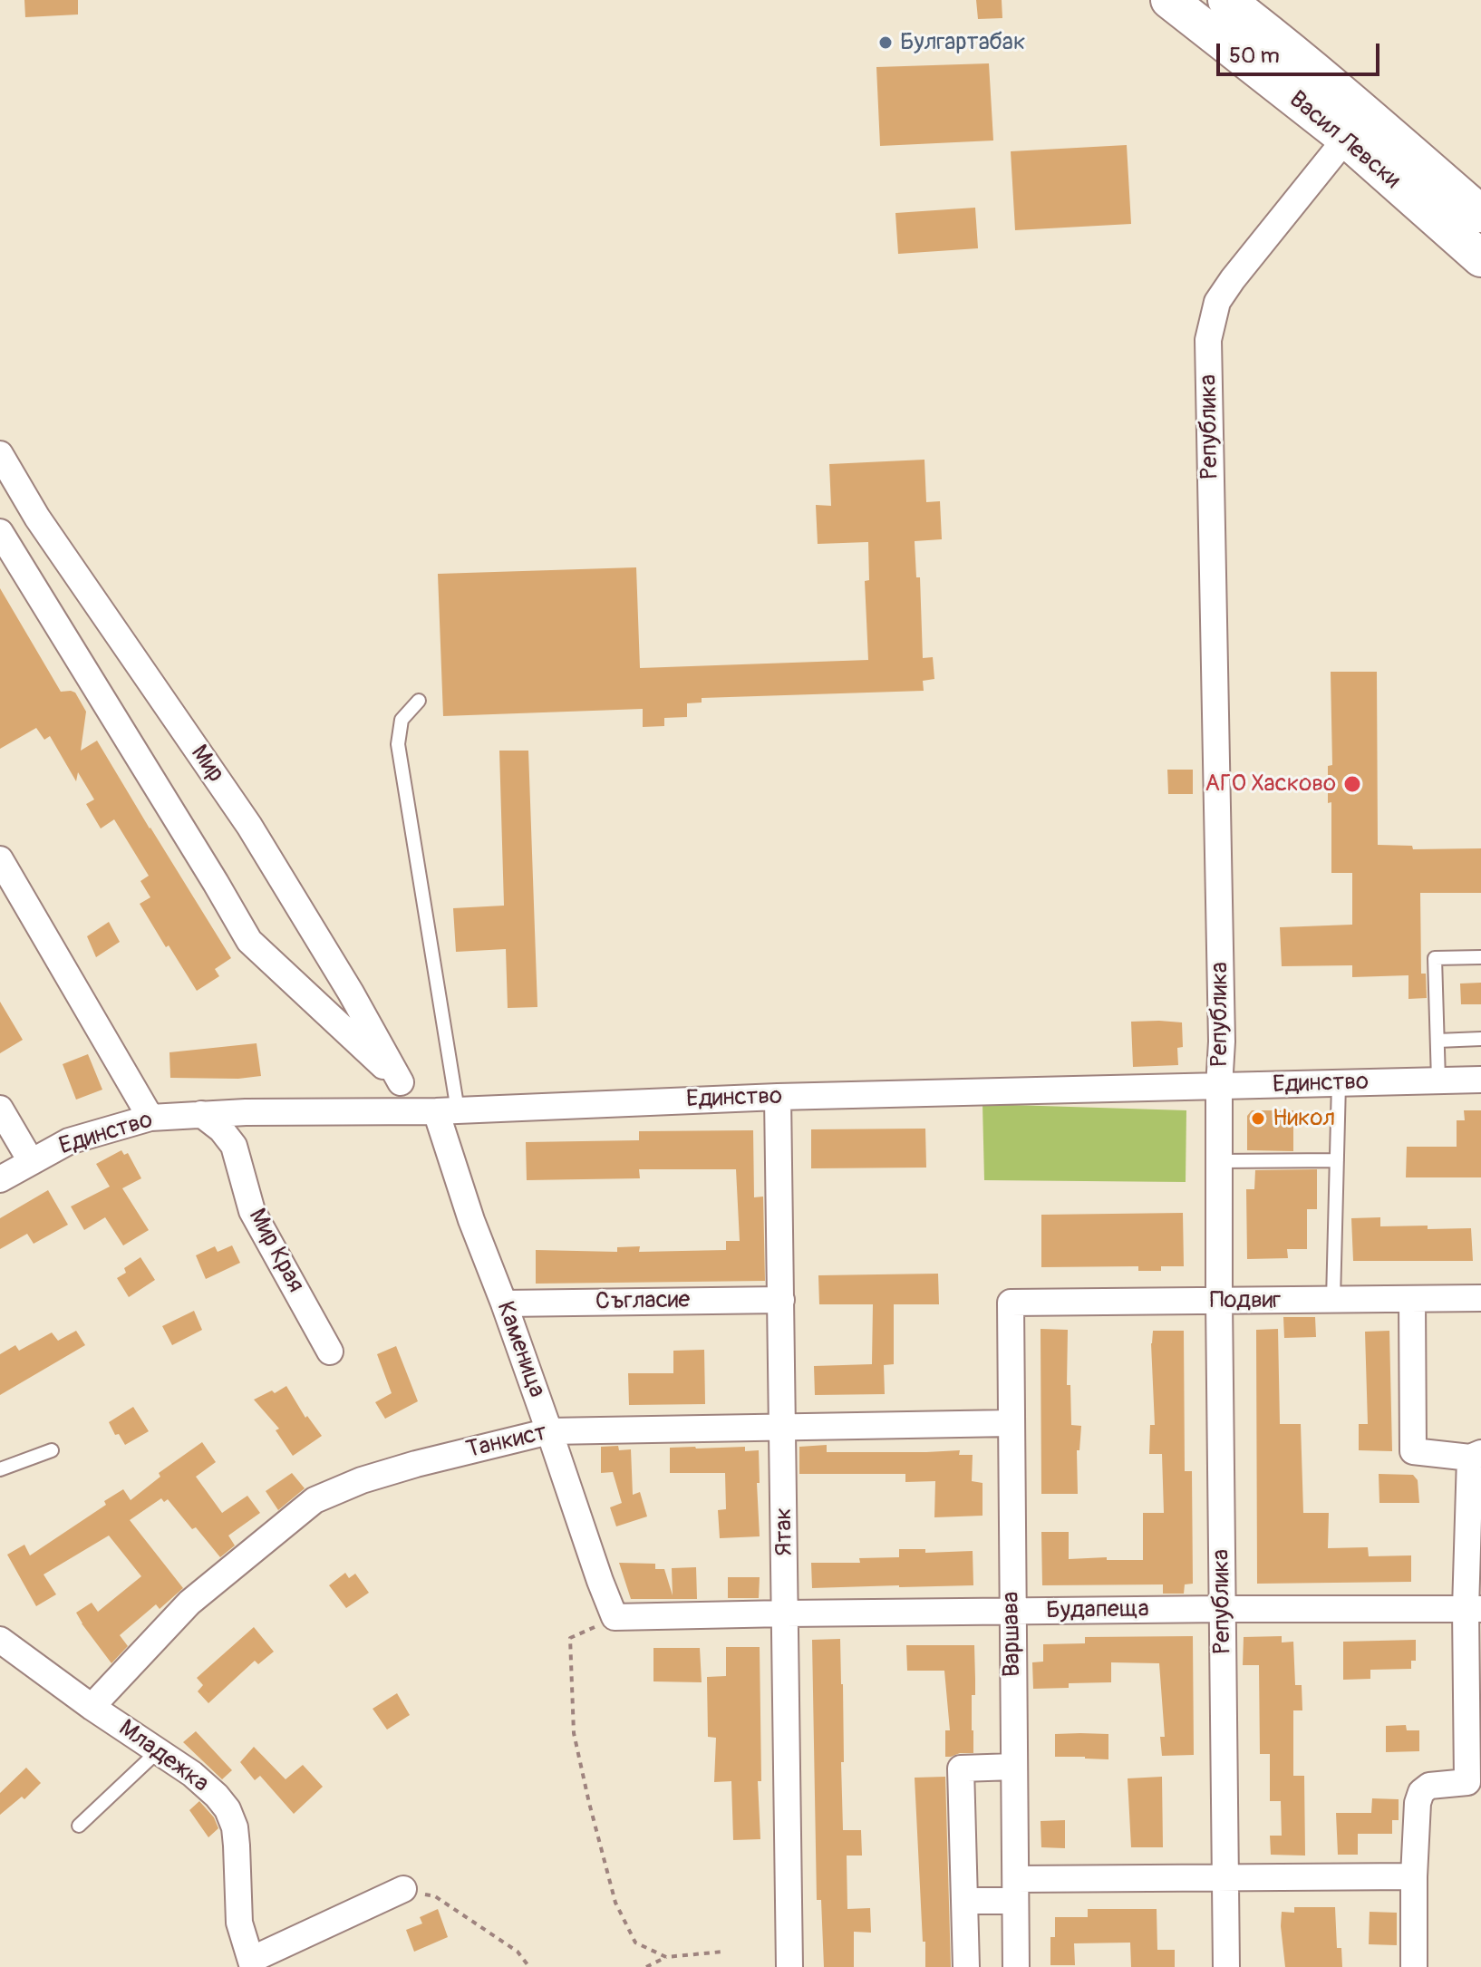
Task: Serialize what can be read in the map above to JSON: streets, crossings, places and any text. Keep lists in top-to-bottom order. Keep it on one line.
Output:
{"streets":{"main road":["Васил Левски"],"street":["Република","Мир","Единство","Мир Края","Подвиг","Съгласие","Каменица","Танкист","Ятак","Будапеща","Варшава","Младежка"]},"crossings":[["Васил Левски","Република"],["Република","Единство"],["Република","Подвиг"],["Република","Будапеща"],["Мир","Единство"],["Мир","Каменица"],["Единство","Мир Края"],["Единство","Каменица"],["Единство","Ятак"],["Подвиг","Варшава"],["Съгласие","Каменица"],["Съгласие","Ятак"],["Каменица","Танкист"],["Каменица","Будапеща"],["Танкист","Ятак"],["Танкист","Варшава"],["Танкист","Младежка"],["Ятак","Будапеща"],["Будапеща","Варшава"]],"places":["Булгартабак","АГО Хасково","Никол"],"scale_bar":"50 m"}
